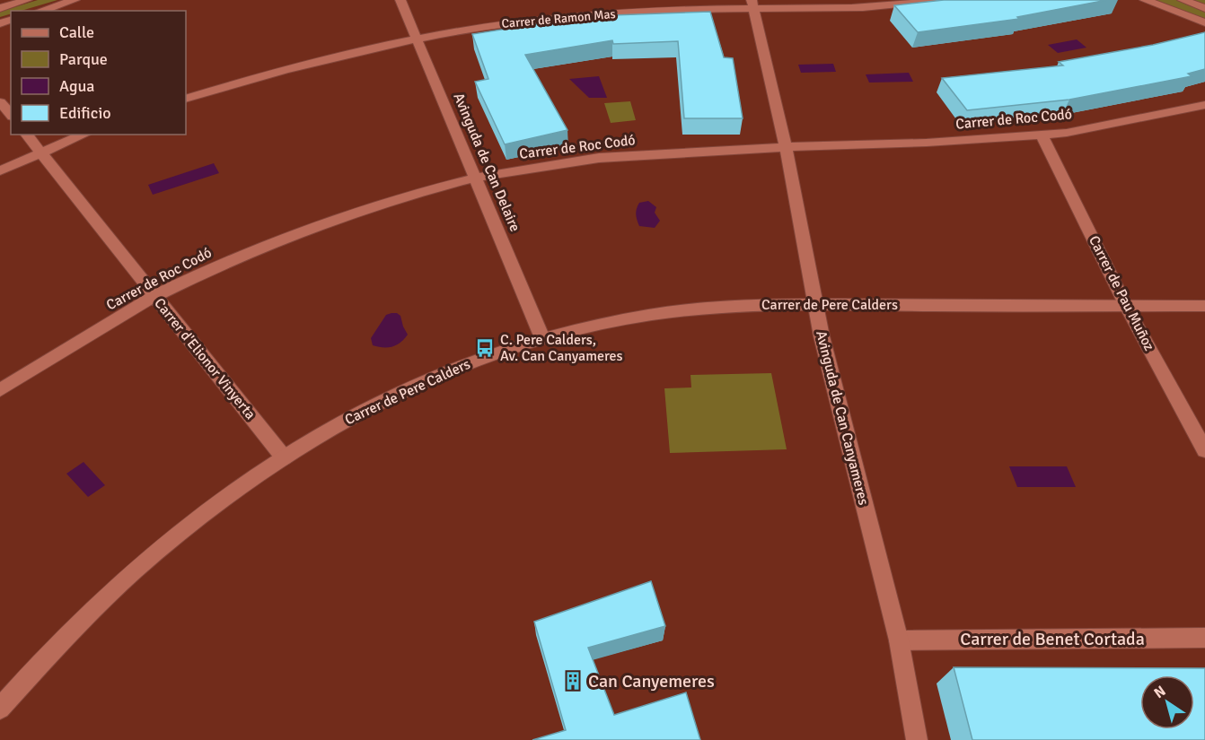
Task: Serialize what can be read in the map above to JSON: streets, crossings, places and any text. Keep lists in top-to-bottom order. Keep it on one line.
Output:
{"streets":{"street":["Carrer de Ramon Mas","Carrer de Roc Codó","Avinguda de Can Delaire","Carrer de Pau Muñoz","Carrer de Pere Calders","Carrer d'Elionor Vinyerta","Avinguda de Can Canyameres","Carrer de Benet Cortada"]},"crossings":[["Carrer de Ramon Mas","Avinguda de Can Delaire"],["Carrer de Ramon Mas","Avinguda de Can Canyameres"],["Carrer de Roc Codó","Avinguda de Can Delaire"],["Carrer de Roc Codó","Carrer de Pau Muñoz"],["Carrer de Roc Codó","Carrer d'Elionor Vinyerta"],["Carrer de Roc Codó","Avinguda de Can Canyameres"],["Avinguda de Can Delaire","Carrer de Pere Calders"],["Carrer de Pau Muñoz","Carrer de Pere Calders"],["Carrer de Pere Calders","Carrer d'Elionor Vinyerta"],["Carrer de Pere Calders","Avinguda de Can Canyameres"],["Avinguda de Can Canyameres","Carrer de Benet Cortada"]],"places":{"bus stop":["C. Pere Calders, Av. Can Canyameres"],"building":["Can Canyemeres"]},"legend":["Calle","Parque","Agua","Edificio"],"north":"top left"}
